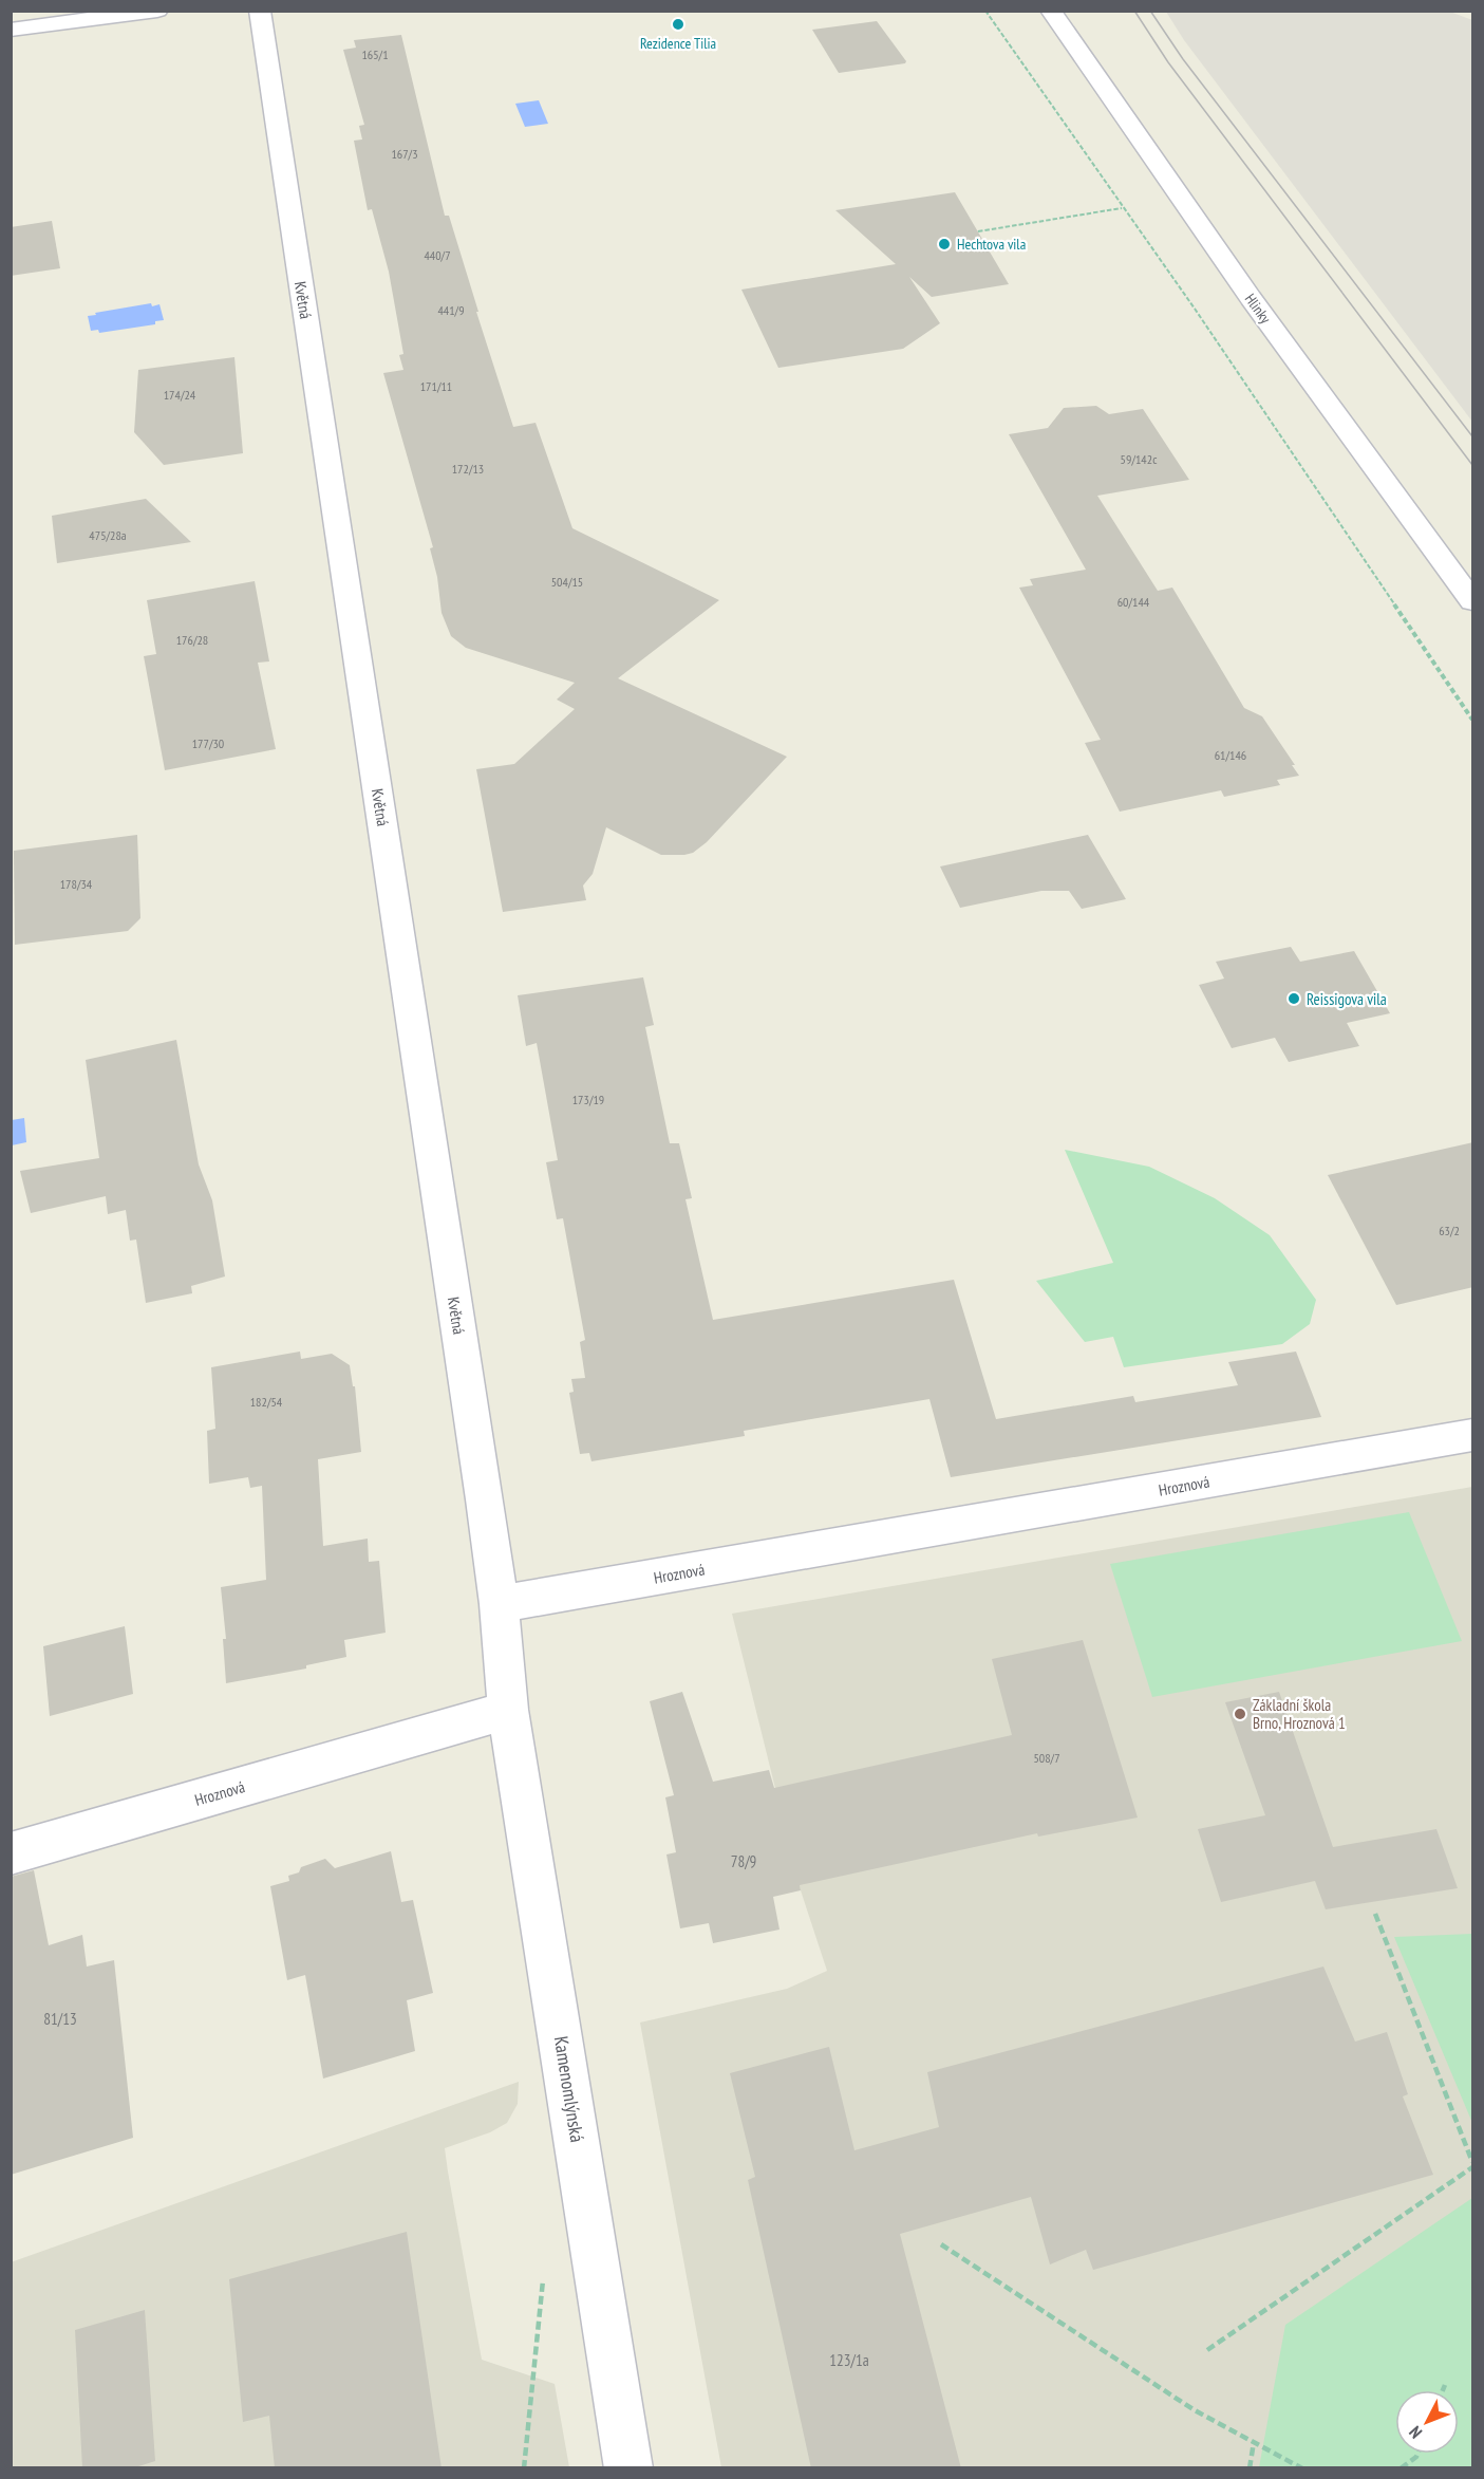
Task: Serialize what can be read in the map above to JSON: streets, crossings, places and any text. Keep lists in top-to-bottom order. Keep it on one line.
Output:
{"streets":{"street":["Květná","Hlinky","Hroznová","Kamenomlýnská"]},"crossings":[["Květná","Hroznová"],["Hroznová","Kamenomlýnská"]],"places":["Rezidence Tilia","Hechtova vila","Reissigova vila","Základní škola Brno, Hroznová 1"],"house_numbers":["165/1","167/3","440/7","441/9","171/11","174/24","59/142c","172/13","475/28a","504/15","60/144","176/28","177/30","61/146","178/34","173/19","63/2","182/54","508/7","78/9","81/13","123/1a"],"north":"bottom left"}
